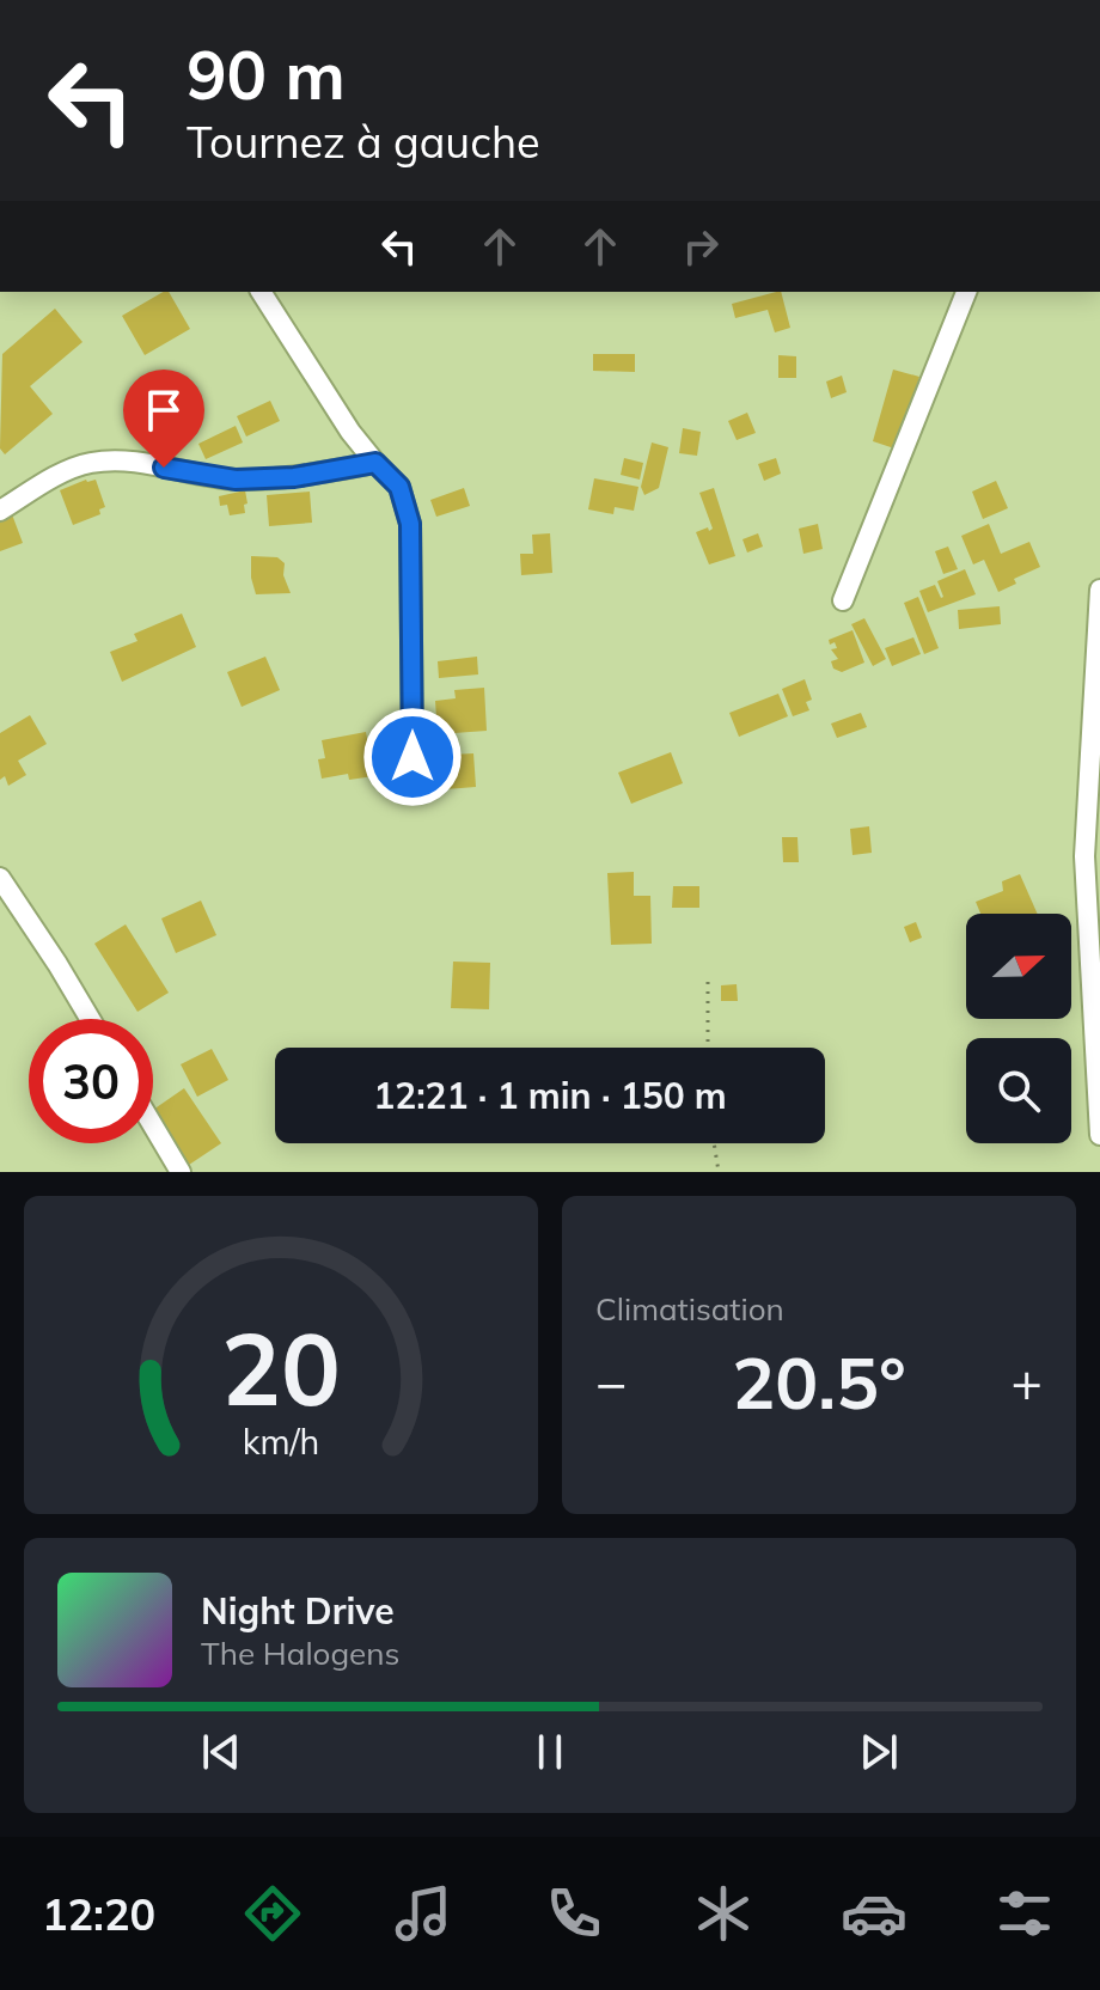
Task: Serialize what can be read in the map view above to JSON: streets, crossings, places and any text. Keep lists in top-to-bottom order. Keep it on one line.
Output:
{"north":"right","page":{"turn":["90 m","Tournez à gauche"],"limit":"30","trip":"12:21 · 1 min · 150 m","tile":"Climatisation","heat":["−","20.5°","+"],"song":["Night Drive","The Halogens"],"tabs":"12:20","gauge":["20","km/h"]}}
